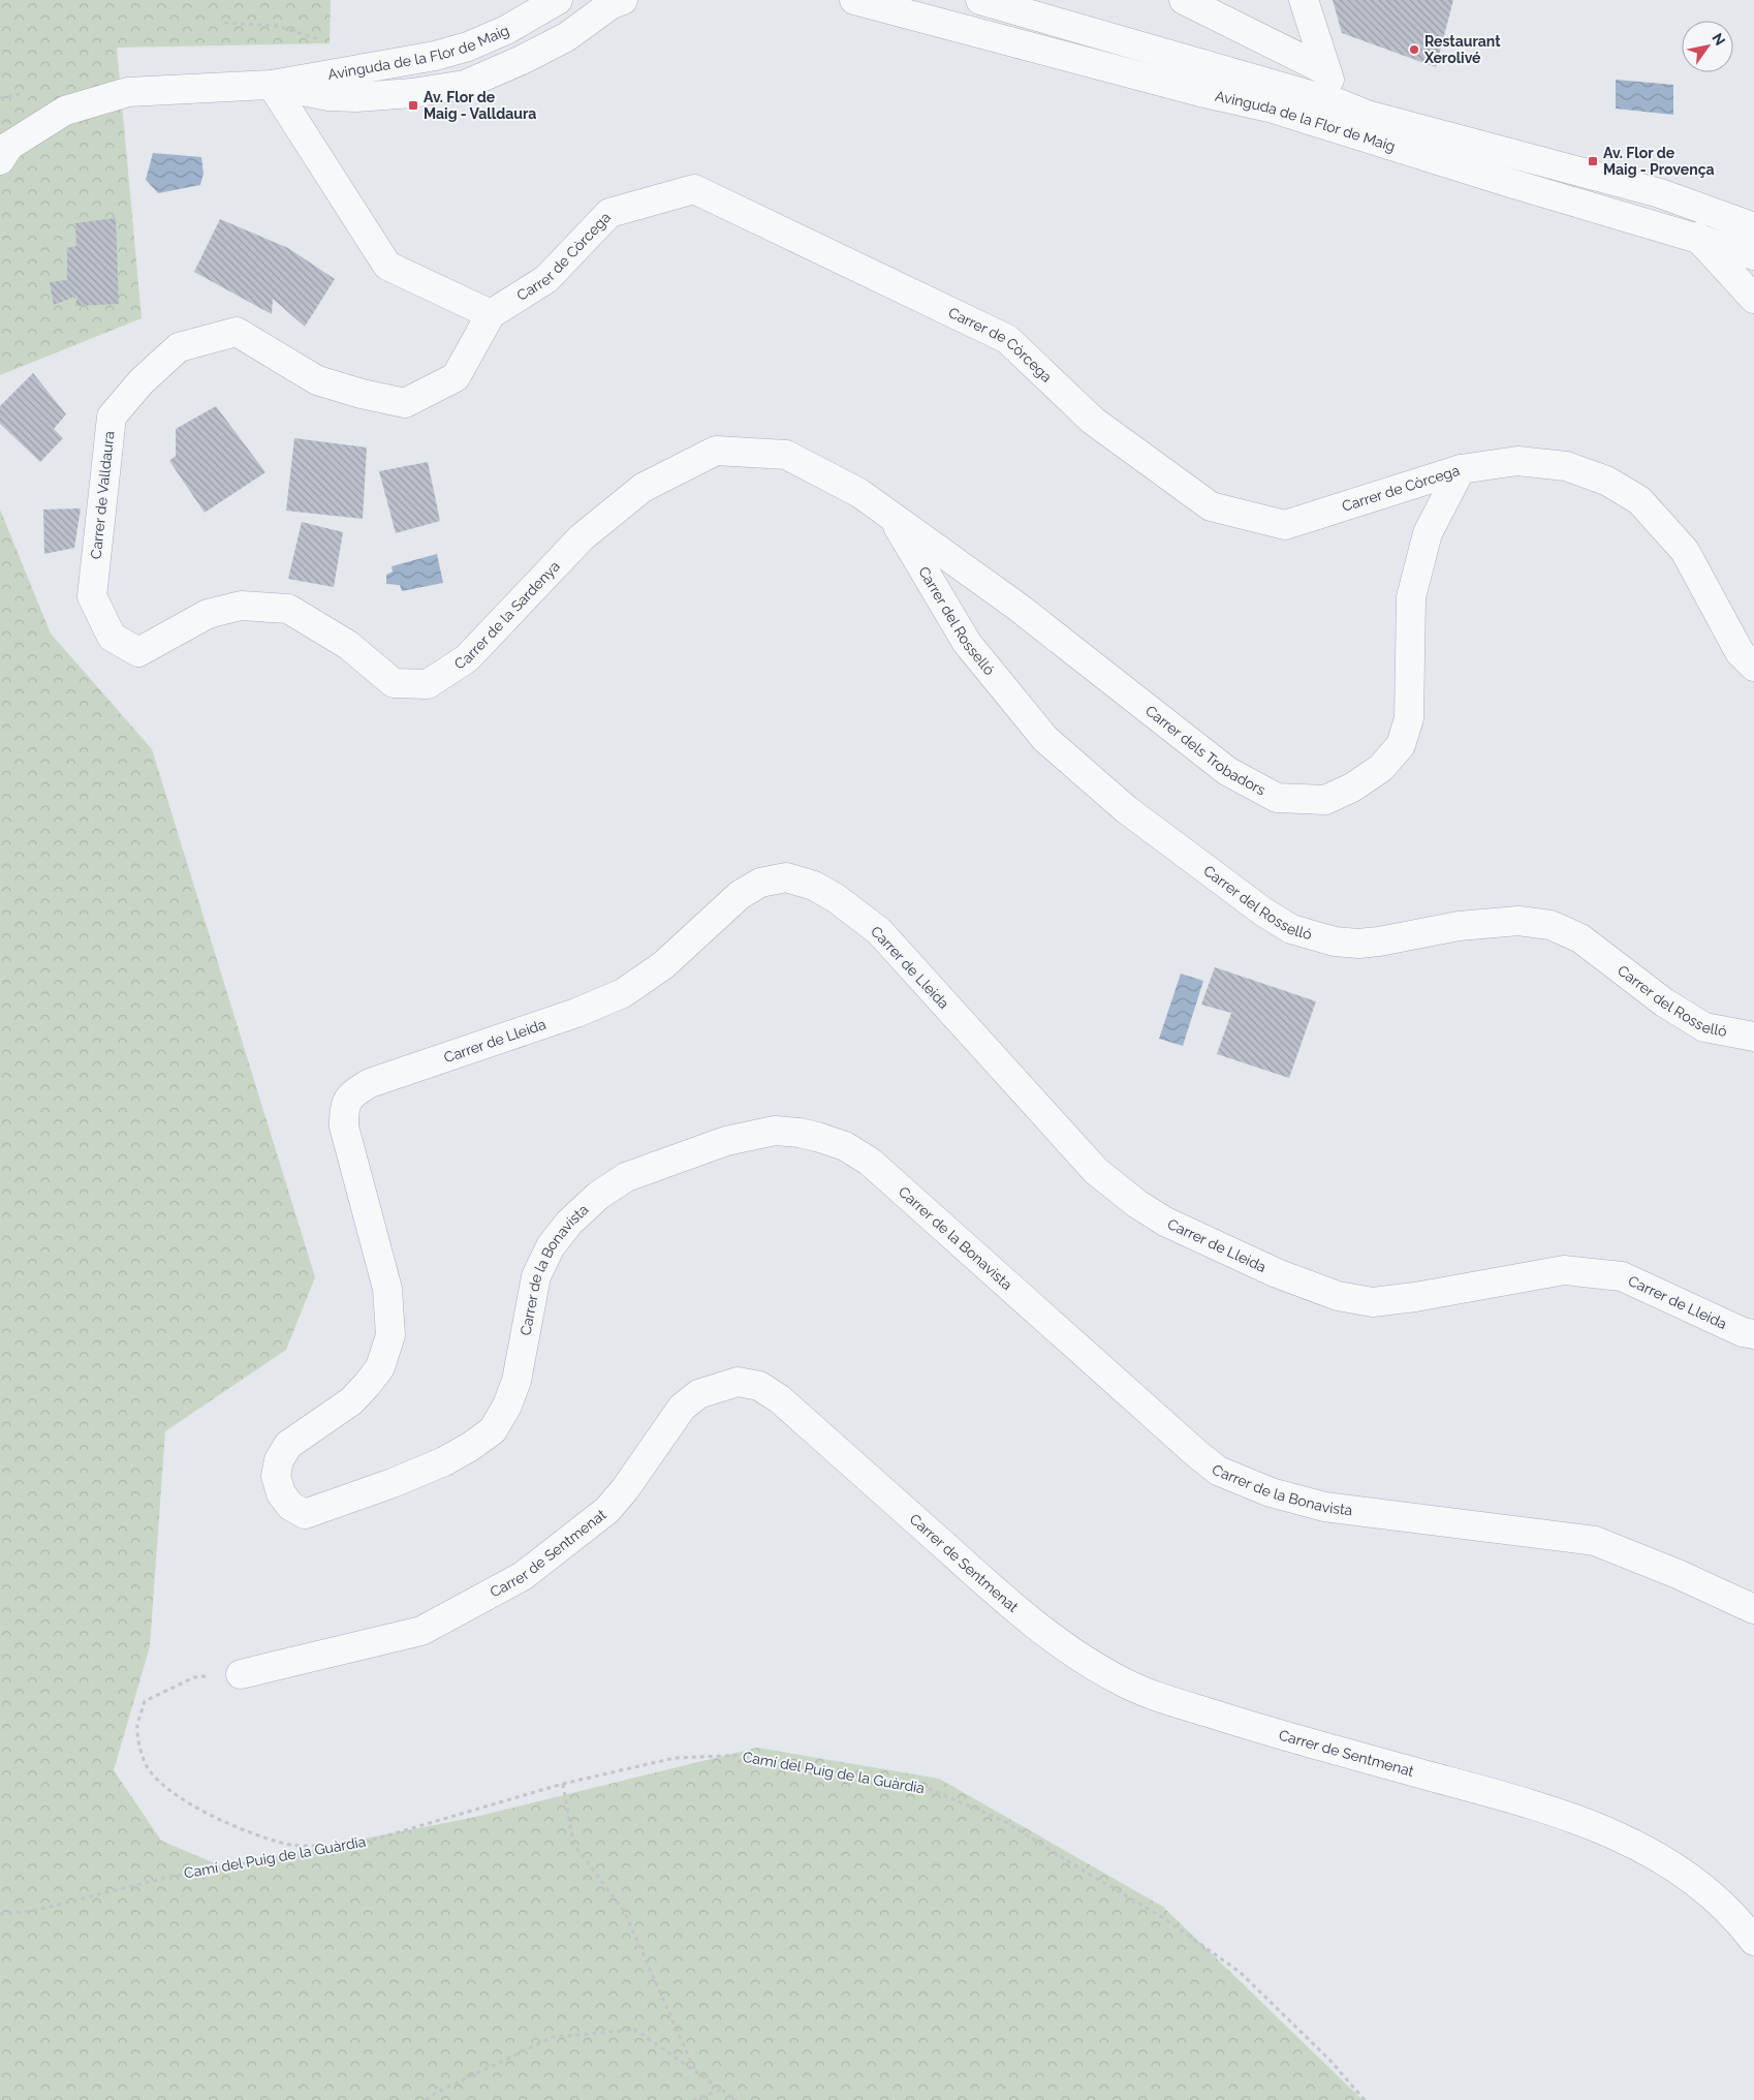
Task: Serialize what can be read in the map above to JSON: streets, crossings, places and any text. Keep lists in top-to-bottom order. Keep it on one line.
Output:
{"streets":{"street":["Avinguda de la Flor de Maig","Carrer de Còrcega","Carrer de Valldaura","Carrer de la Sardenya","Carrer del Rosselló","Carrer dels Trobadors","Carrer de Lleida","Carrer de la Bonavista","Carrer de Sentmenat"],"path":["Camí del Puig de la Guàrdia"]},"crossings":[["Carrer de Còrcega","Carrer de Valldaura"],["Carrer de Còrcega","Carrer dels Trobadors"],["Carrer de Valldaura","Carrer de la Sardenya"],["Carrer de la Sardenya","Carrer del Rosselló"],["Carrer de la Sardenya","Carrer dels Trobadors"],["Carrer del Rosselló","Carrer dels Trobadors"],["Carrer de Lleida","Carrer de la Bonavista"]],"places":{"other":["Restaurant Xerolivé"],"transit":["Av. Flor de Maig - Valldaura","Av. Flor de Maig - Provença"]},"north":"top right"}
